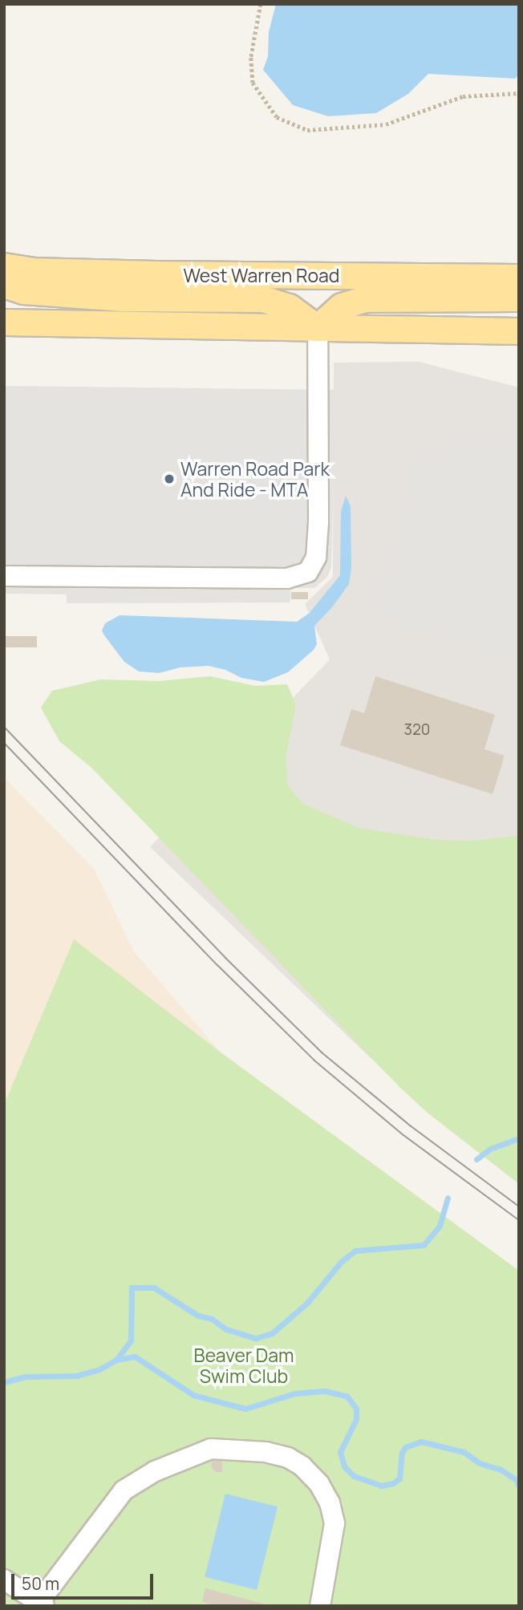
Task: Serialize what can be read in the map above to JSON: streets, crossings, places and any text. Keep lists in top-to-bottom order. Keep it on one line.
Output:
{"streets":{"main road":["West Warren Road"]},"parks":["Beaver Dam Swim Club"],"places":["Warren Road Park And Ride - MTA"],"house_numbers":["320"],"scale_bar":"50 m"}
